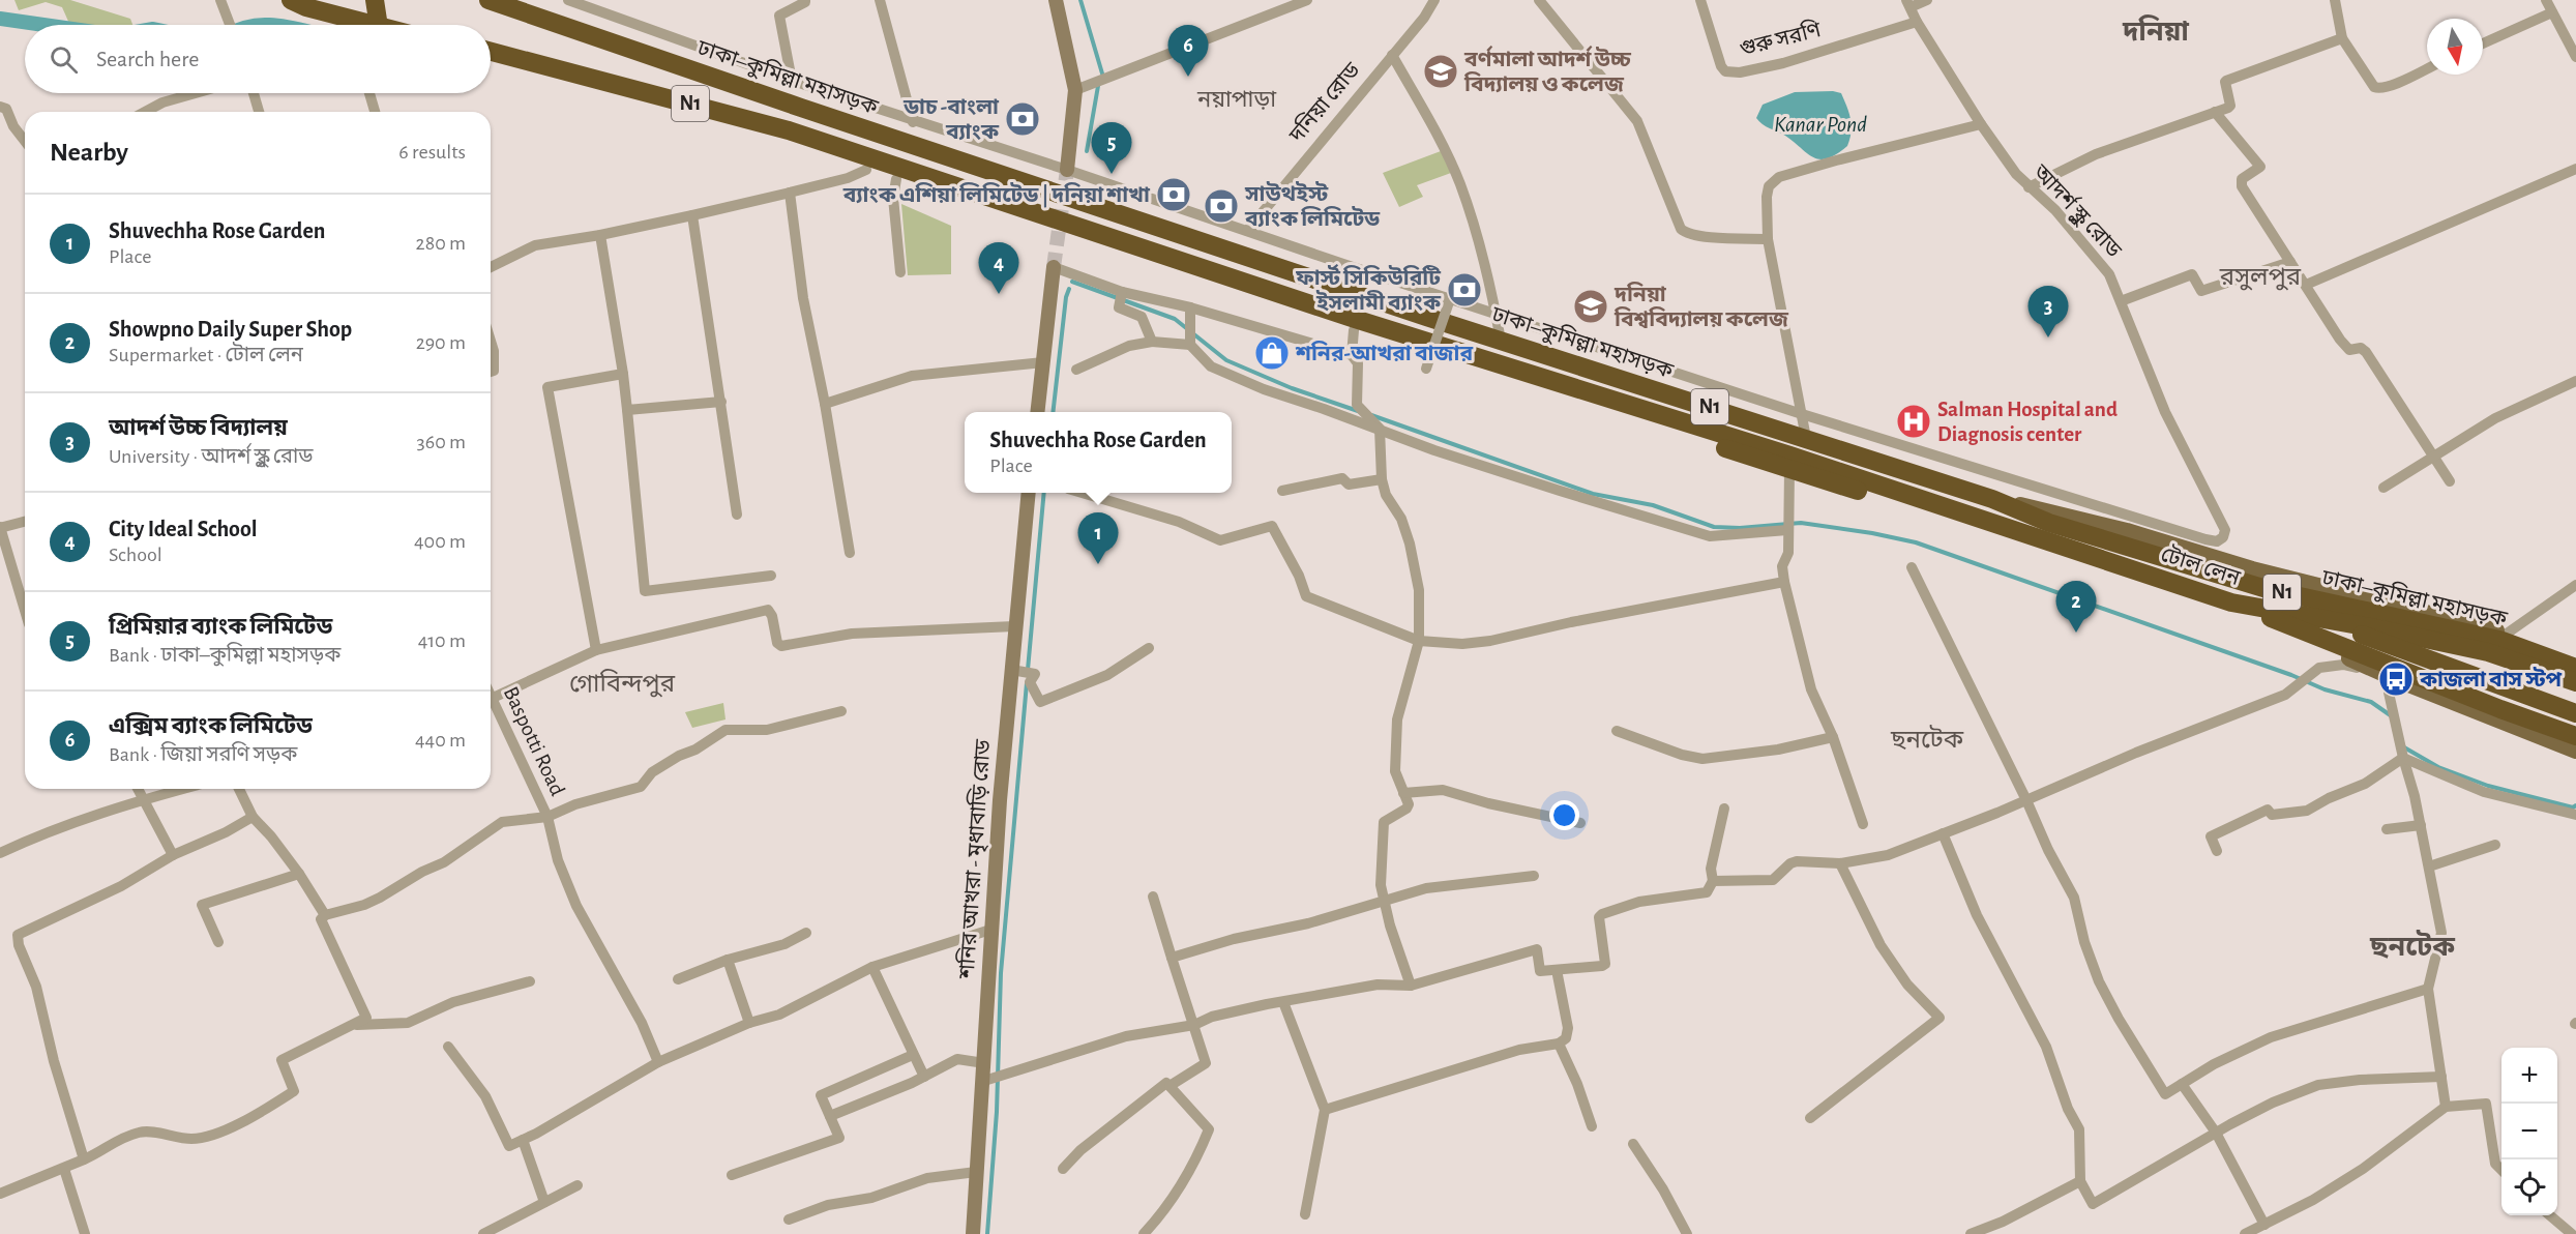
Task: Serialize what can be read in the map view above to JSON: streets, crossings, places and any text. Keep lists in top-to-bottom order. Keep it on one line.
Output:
{"streets":{"highway":["ঢাকা–কুমিল্লা মহাসড়ক","N1","টোল লেন"],"main road":["শনির আখরা - মৃধাবাড়ি রোড"],"street":["গুরু সরণি","দনিয়া রোড","আদর্শ স্কুল রোড","Baspotti Road"]},"crossings":[["গুরু সরণি","আদর্শ স্কুল রোড"],["ঢাকা–কুমিল্লা মহাসড়ক","টোল লেন"],["N1","টোল লেন"]],"districts":["দনিয়া","নয়াপাড়া","রসুলপুর","গোবিন্দপুর","ছনটেক","ছনটেক"],"water":["Kanar Pond"],"places":{"school or university":["বর্ণমালা আদর্শ উচ্চ বিদ্যালয় ও কলেজ","দনিয়া বিশ্ববিদ্যালয় কলেজ"],"bank":["ডাচ -বাংলা ব্যাংক","ব্যাংক এশিয়া লিমিটেড | দনিয়া শাখা","সাউথইস্ট ব্যাংক লিমিটেড","ফার্স্ট সিকিউরিটি ইসলামী ব্যাংক"],"shop":["শনির-আখরা বাজার"],"hospital":["Salman Hospital and Diagnosis center"],"bus stop":["কাজলা বাস স্টপ"]},"north":"bottom","page":{"pins":["6","5","4","3","1","2"],"search":"Search here","heading":["Nearby","6 results"],"list":[{"mark":"1","name":"Shuvechha Rose Garden","note":"Place","value":"280 m"},{"mark":"2","name":"Showpno Daily Super Shop","note":"Supermarket · টোল লেন","value":"290 m"},{"mark":"3","name":"আদর্শ উচ্চ বিদ্যালয়","note":"University · আদর্শ স্কুল রোড","value":"360 m"},{"mark":"4","name":"City Ideal School","note":"School","value":"400 m"},{"mark":"5","name":"প্রিমিয়ার ব্যাংক লিমিটেড","note":"Bank · ঢাকা–কুমিল্লা মহাসড়ক","value":"410 m"},{"mark":"6","name":"এক্সিম ব্যাংক লিমিটেড","note":"Bank · জিয়া সরণি সড়ক","value":"440 m"}],"popup":["Shuvechha Rose Garden","Place"],"map_buttons":["+","−"]}}
